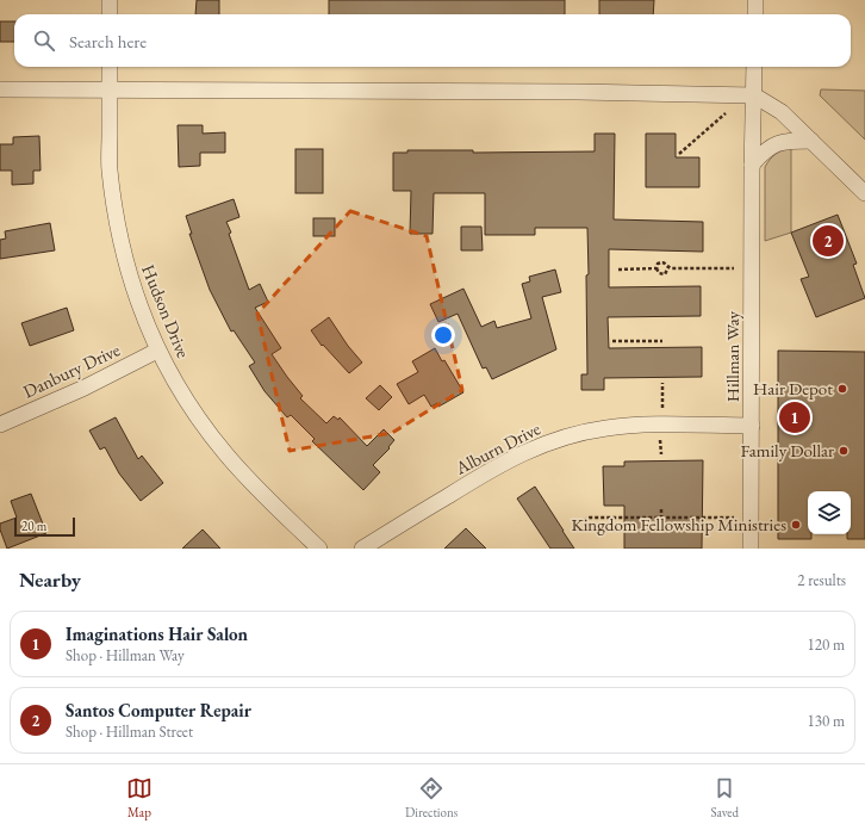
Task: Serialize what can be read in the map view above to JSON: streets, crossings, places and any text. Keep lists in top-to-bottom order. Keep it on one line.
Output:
{"streets":{"street":["Hudson Drive","Hillman Way","Danbury Drive","Alburn Drive"]},"crossings":[["Hudson Drive","Danbury Drive"],["Hillman Way","Alburn Drive"]],"places":["Hair Depot","Family Dollar","Kingdom Fellowship Ministries"],"scale_bar":"20 m","page":{"search":"Search here","pins":["2","1"],"scale":"20 m","heading":["Nearby","2 results"],"list":[{"mark":"1","name":"Imaginations Hair Salon","note":"Shop · Hillman Way","value":"120 m"},{"mark":"2","name":"Santos Computer Repair","note":"Shop · Hillman Street","value":"130 m"}],"nav":["Map","Directions","Saved"]}}
